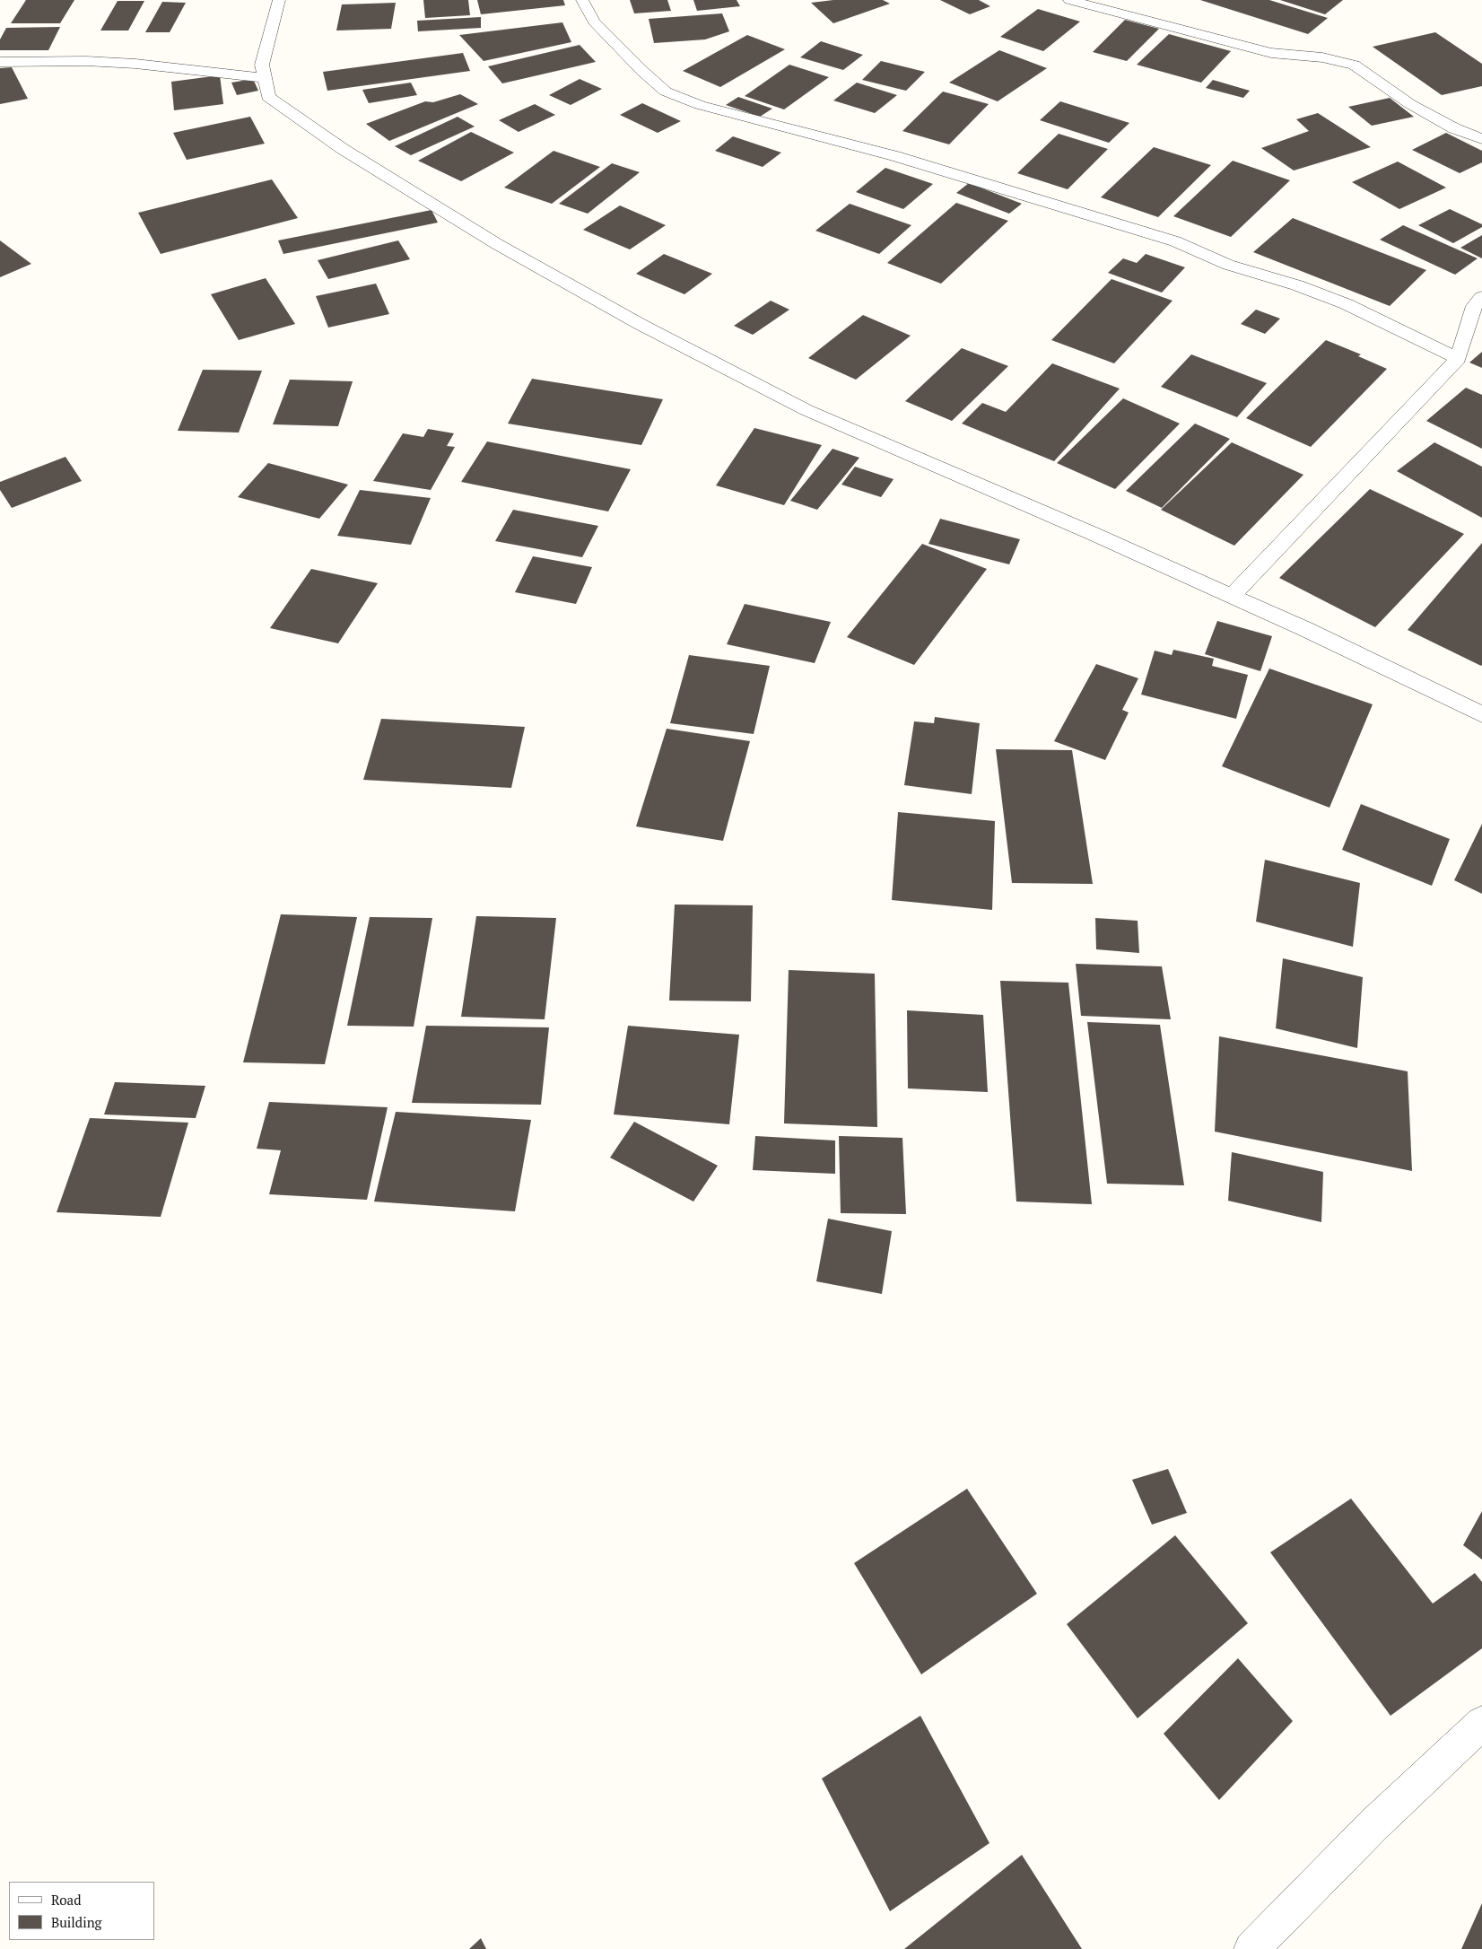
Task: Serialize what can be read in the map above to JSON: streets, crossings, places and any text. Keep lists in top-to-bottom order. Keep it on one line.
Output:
{"legend":["Road","Building"]}
